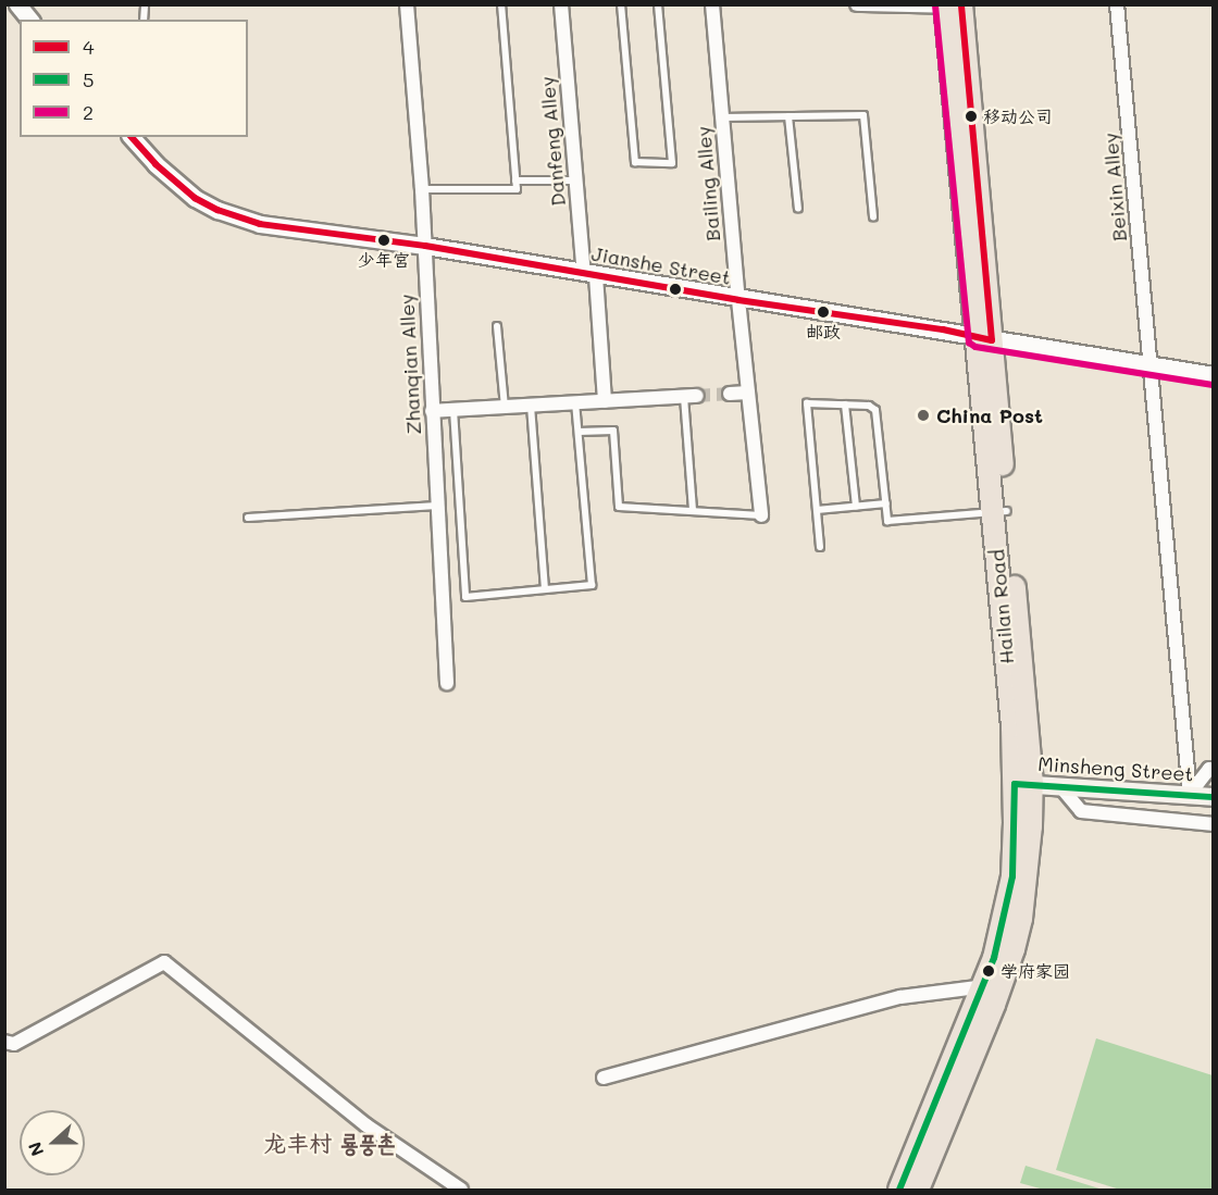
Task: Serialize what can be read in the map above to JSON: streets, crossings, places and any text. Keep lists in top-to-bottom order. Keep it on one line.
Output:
{"streets":{"highway":["Hailan Road"],"main road":["Minsheng Street"],"street":["Danfeng Alley","Bailing Alley","Beixin Alley","Jianshe Street","Zhanqian Alley"]},"crossings":[["Danfeng Alley","Jianshe Street"],["Bailing Alley","Jianshe Street"],["Beixin Alley","Jianshe Street"],["Beixin Alley","Minsheng Street"],["Jianshe Street","Zhanqian Alley"],["Jianshe Street","Hailan Road"],["Hailan Road","Minsheng Street"]],"districts":["龙丰村 룡풍촌"],"places":["移动公司","少年宫","邮政","China Post","学府家园"],"lines":["transit line 4","transit line 2","transit line 5"],"legend":["4","5","2"],"north":"left"}
